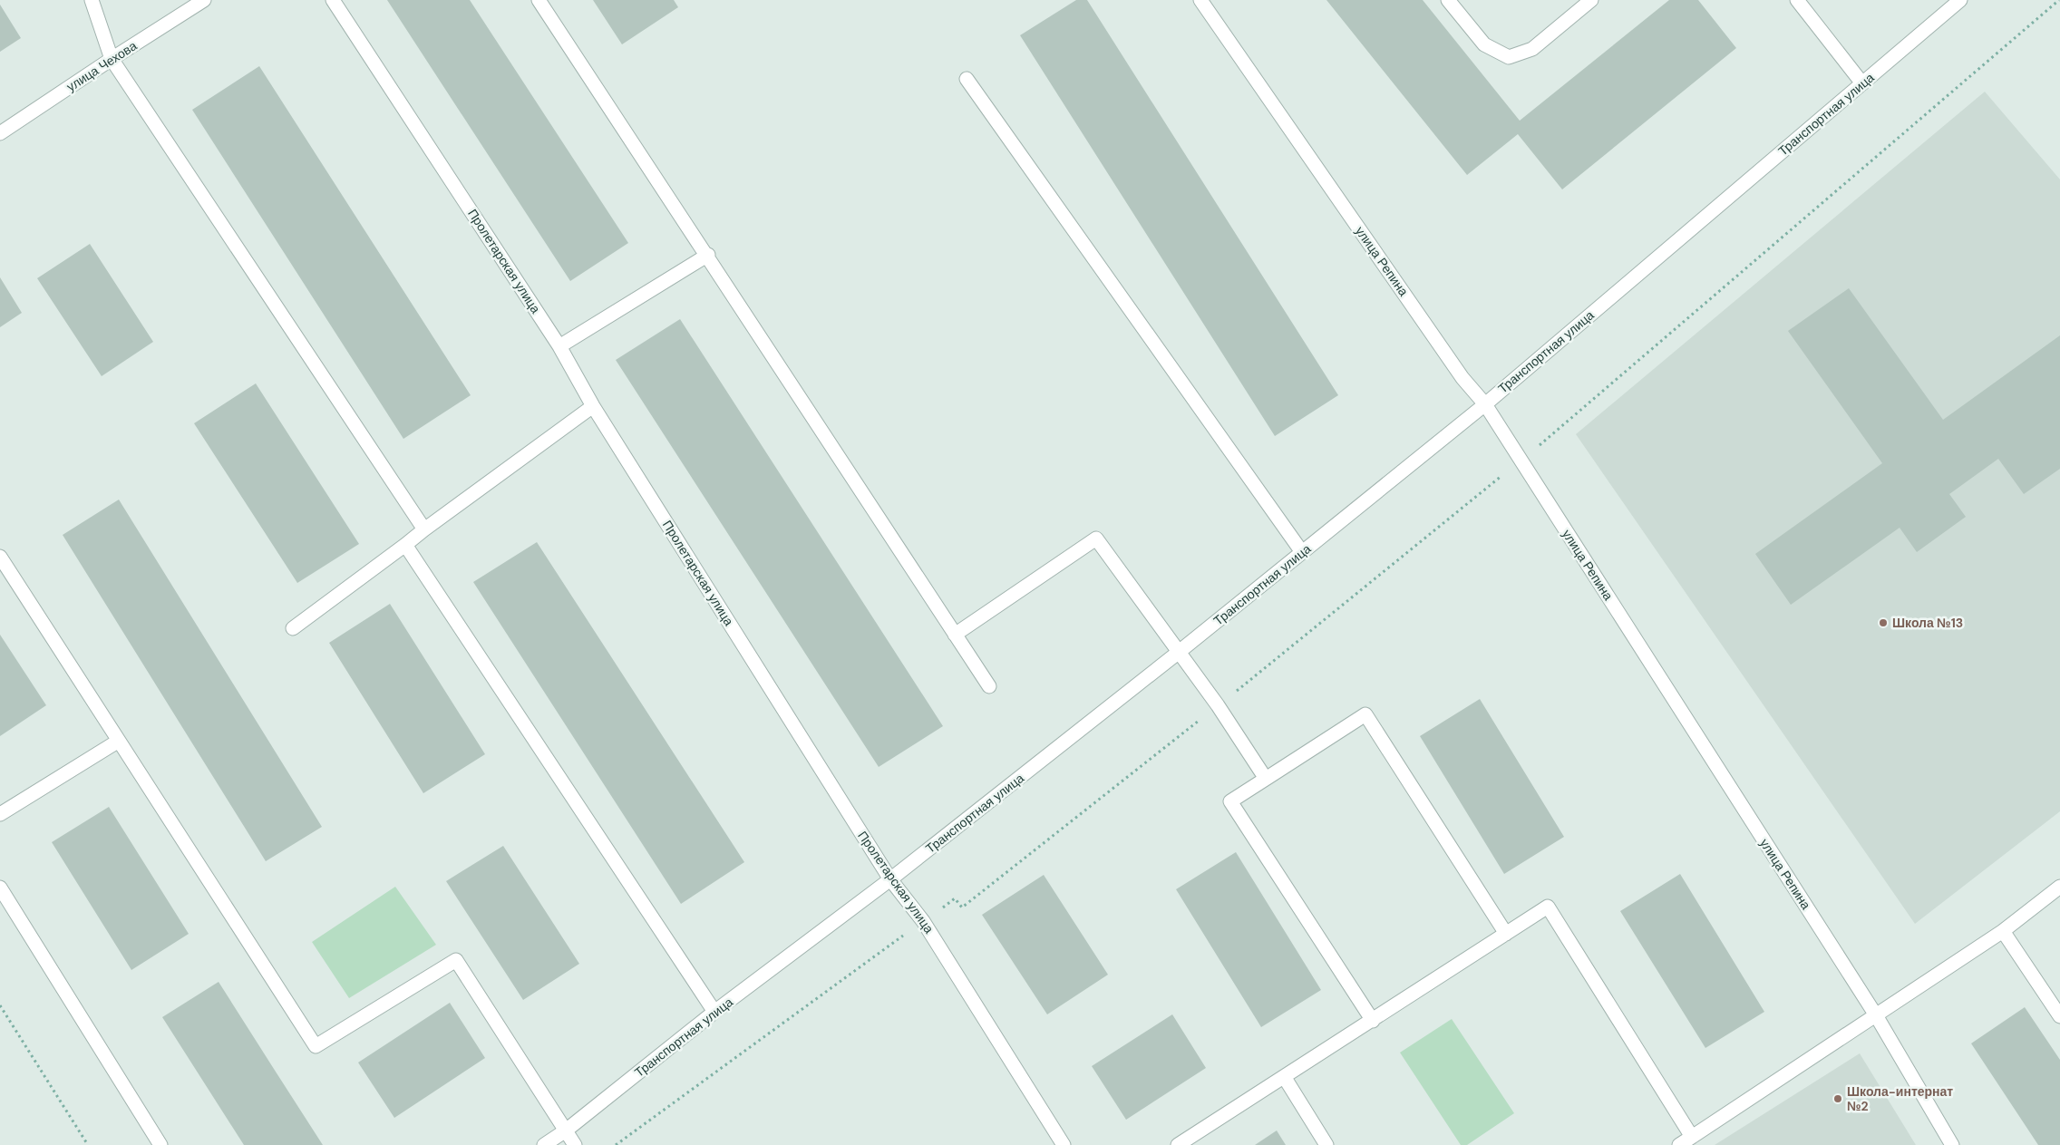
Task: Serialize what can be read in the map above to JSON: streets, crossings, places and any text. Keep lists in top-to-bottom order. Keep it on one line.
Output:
{"streets":{"street":["улица Чехова","Транспортная улица","Пролетарская улица","улица Репина"]},"crossings":[["Транспортная улица","Пролетарская улица"],["Транспортная улица","улица Репина"]],"places":["Школа №13","Школа-интернат №2"]}
